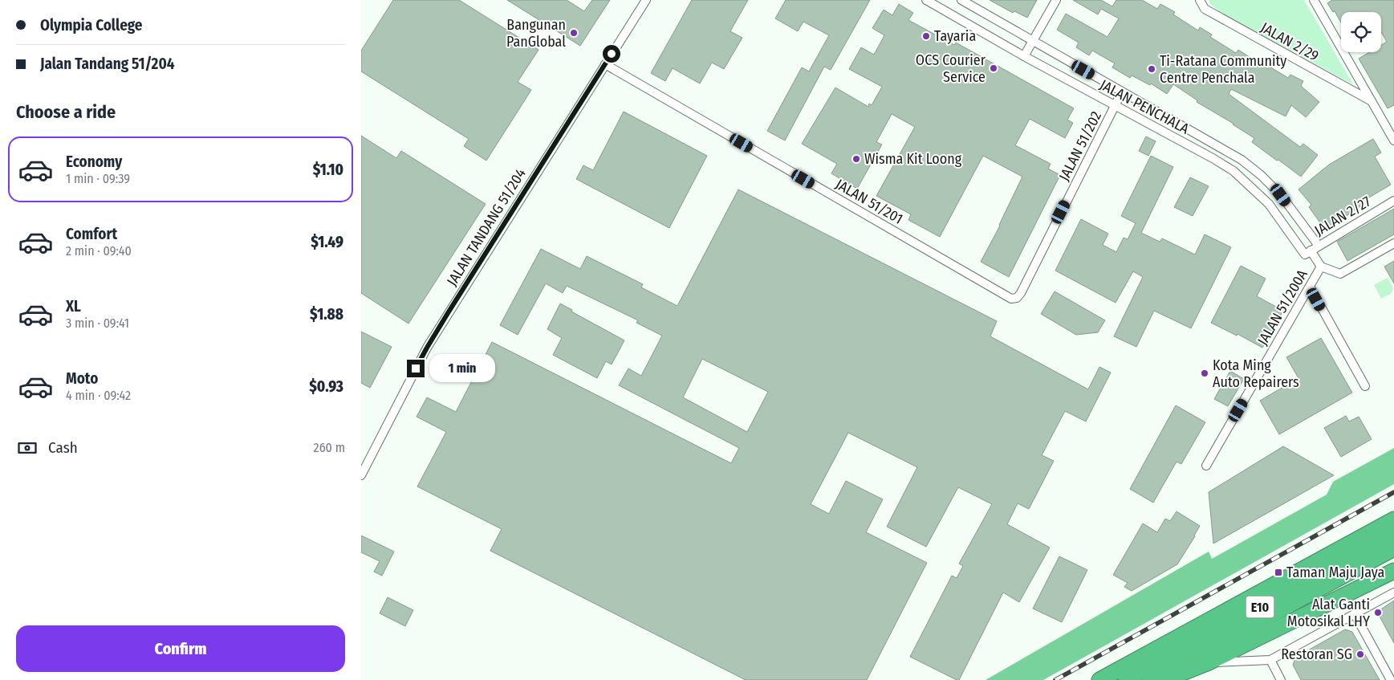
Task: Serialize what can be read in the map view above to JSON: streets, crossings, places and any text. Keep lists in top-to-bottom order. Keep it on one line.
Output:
{"streets":{"highway":["E10"],"street":["JALAN 2/29","JALAN PENCHALA","JALAN 51/202","JALAN 51/201","JALAN 2/27","JALAN TANDANG 51/204","JALAN 51/200A"]},"crossings":[["JALAN PENCHALA","JALAN 51/202"],["JALAN PENCHALA","JALAN 2/27"],["JALAN PENCHALA","JALAN 51/200A"],["JALAN 51/202","JALAN 51/201"],["JALAN 51/201","JALAN TANDANG 51/204"]],"places":{"other":["Bangunan PanGlobal","Tayaria","OCS Courier Service","Ti-Ratana Community Centre Penchala","Wisma Kit Loong","Kota Ming Auto Repairers","Alat Ganti Motosikal LHY","Restoran SG"],"transit":["Taman Maju Jaya"]},"page":{"banner":["Olympia College","Jalan Tandang 51/204"],"heading":"Choose a ride","list":[{"name":"Economy","note":"1 min · 09:39","value":"$1.10"},{"name":"Comfort","note":"2 min · 09:40","value":"$1.49"},{"name":"XL","note":"3 min · 09:41","value":"$1.88"},{"name":"Moto","note":"4 min · 09:42","value":"$0.93"}],"bubble":"1 min","pay":["Cash","260 m"],"buttons":"Confirm"}}
